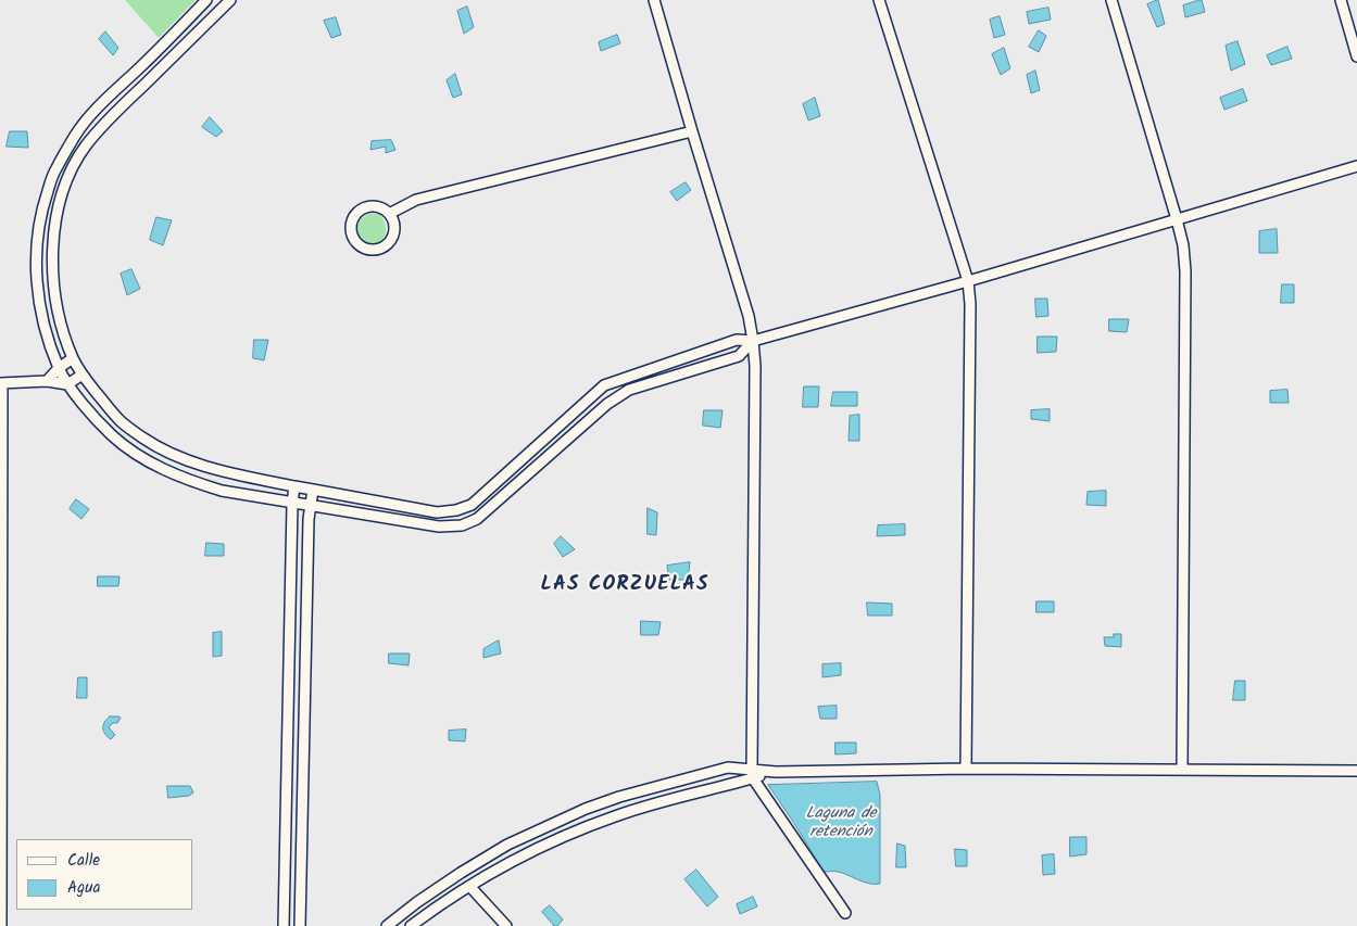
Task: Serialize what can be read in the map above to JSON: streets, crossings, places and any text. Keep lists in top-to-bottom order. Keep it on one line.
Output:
{"districts":["LAS CORZUELAS"],"water":["Laguna de retención"],"legend":["Calle","Agua"]}
